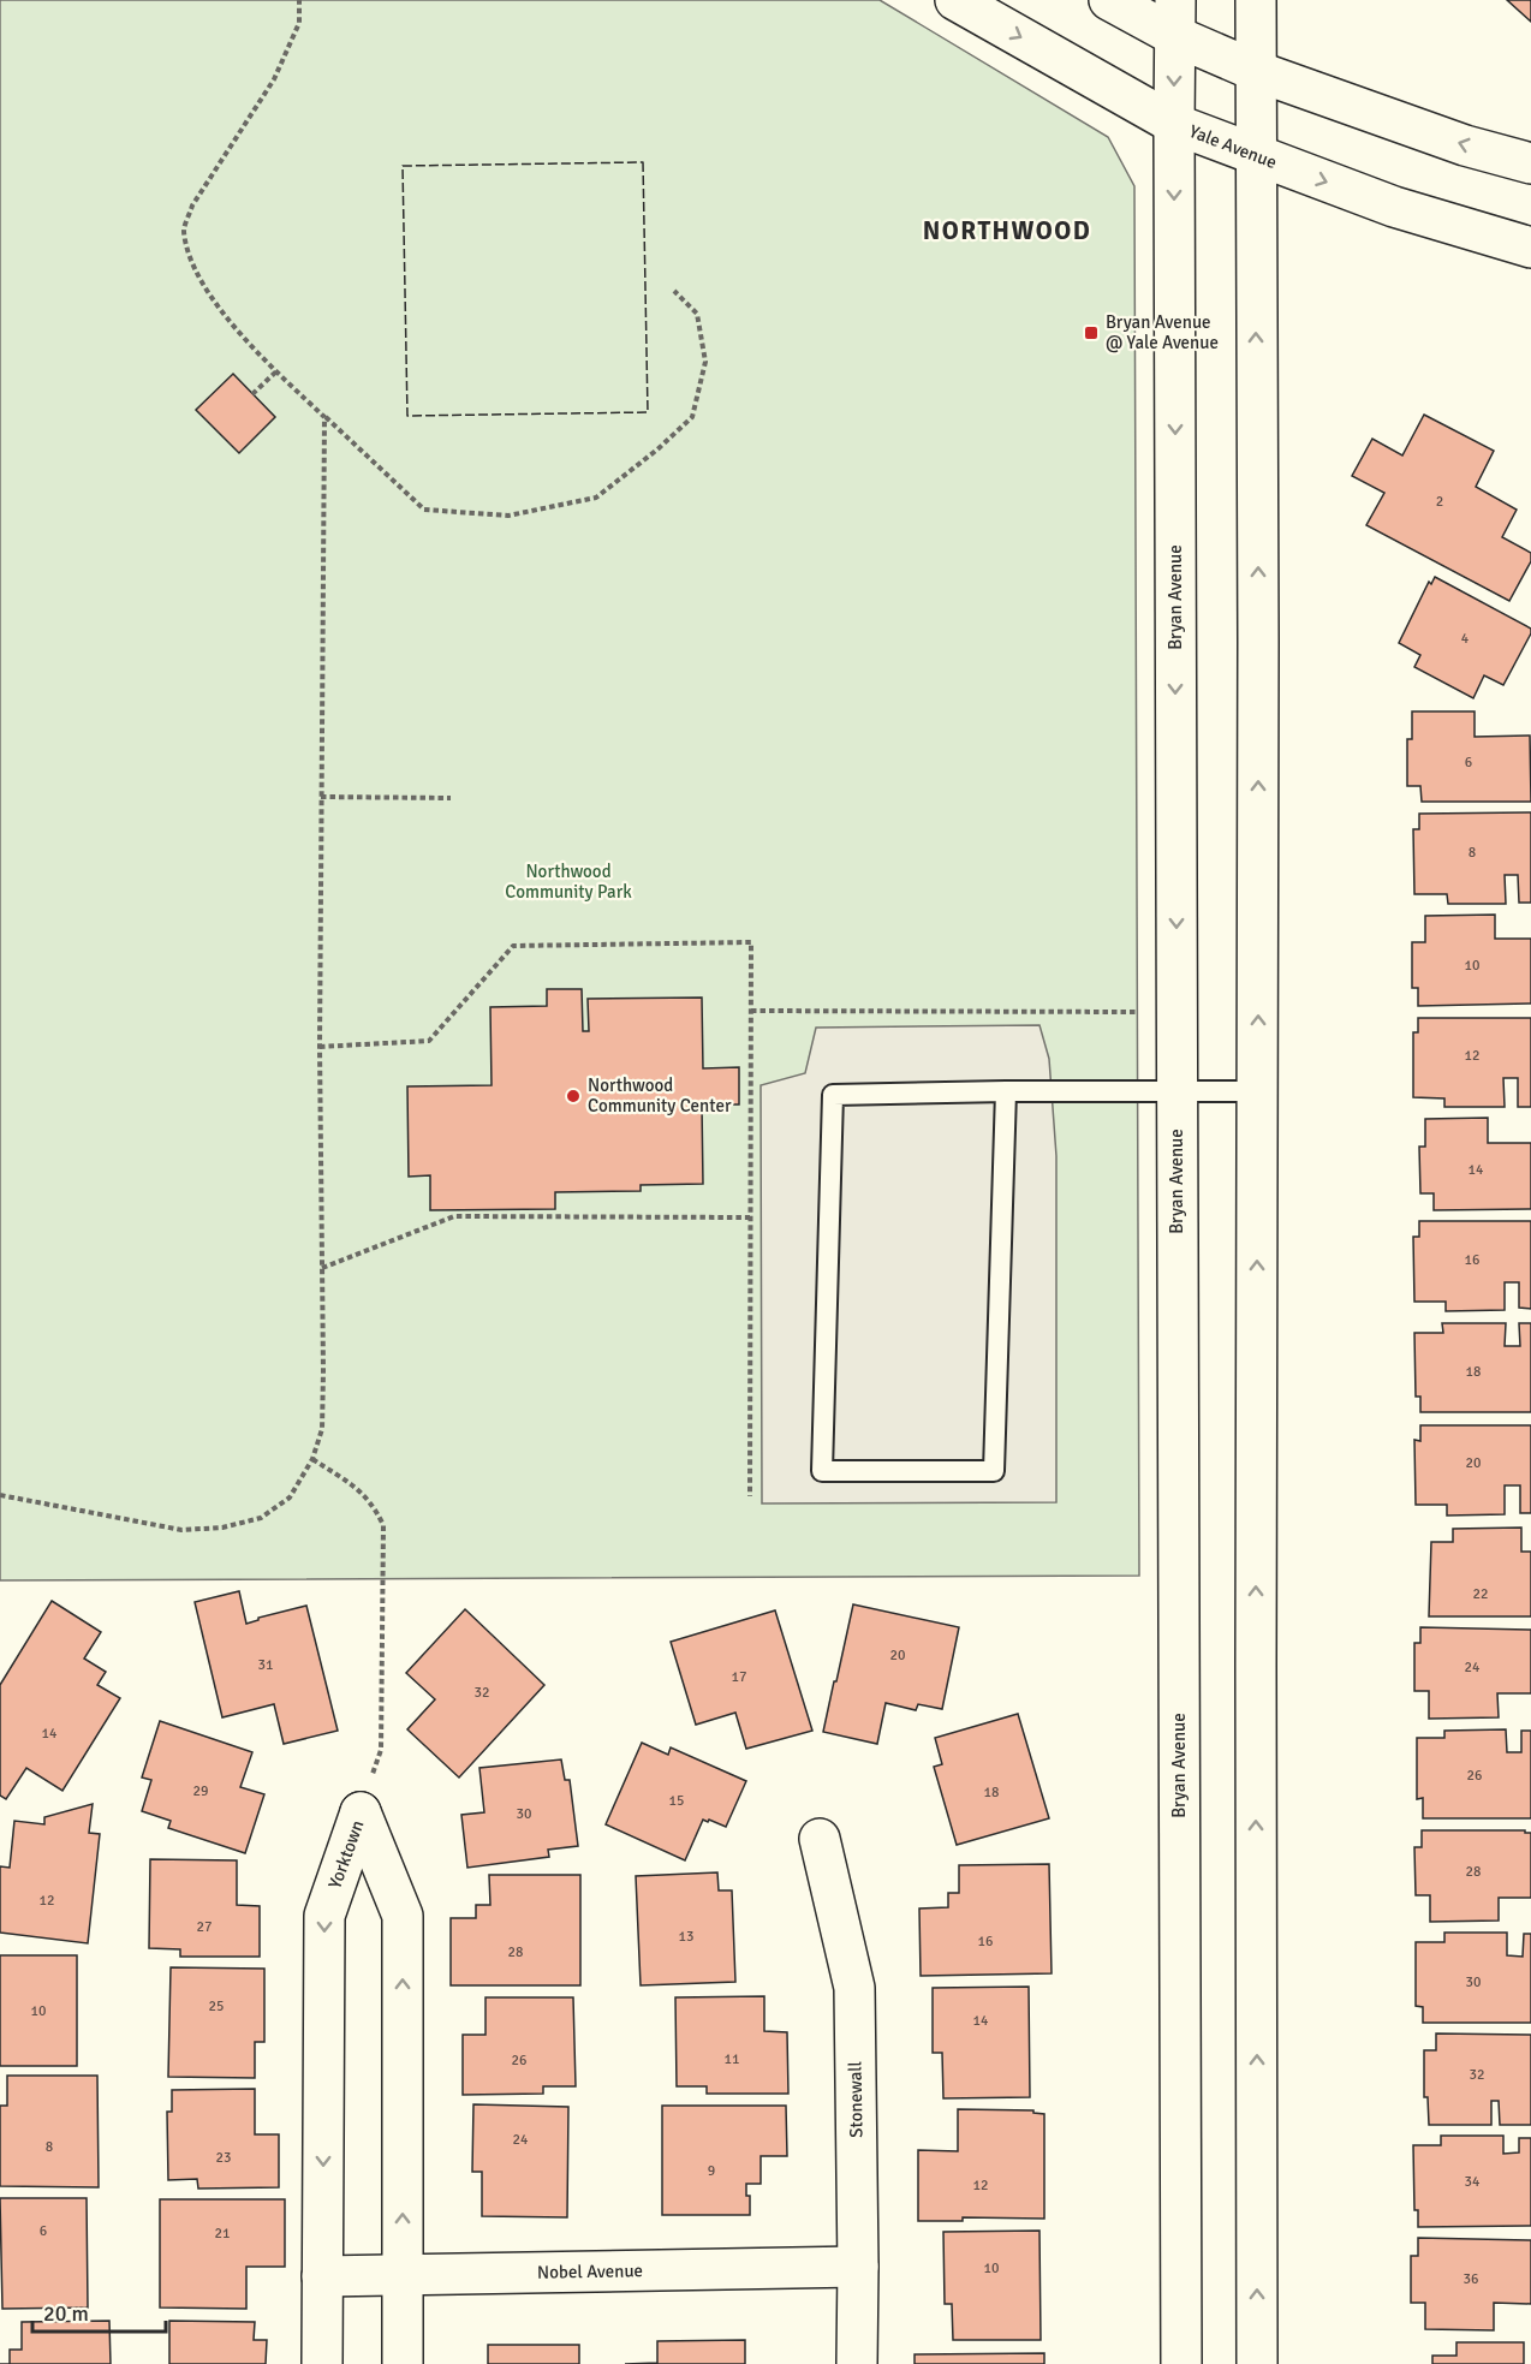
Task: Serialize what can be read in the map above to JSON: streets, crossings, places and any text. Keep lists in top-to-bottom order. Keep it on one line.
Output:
{"streets":{"main road":["Yale Avenue","Bryan Avenue","Yorktown","Stonewall","Nobel Avenue"]},"crossings":[["Yale Avenue","Bryan Avenue"],["Yorktown","Nobel Avenue"],["Stonewall","Nobel Avenue"]],"districts":["NORTHWOOD"],"parks":["Northwood Community Park"],"places":{"transit":["Bryan Avenue @ Yale Avenue"],"other":["Northwood Community Center"]},"house_numbers":["2","4","6","8","10","12","14","16","18","20","22","20","31","24","17","32","14","26","29","18","15","30","28","12","27","13","16","28","30","25","10","14","11","26","32","24","8","23","9","34","12","6","21","10","36"],"scale_bar":"20 m"}
